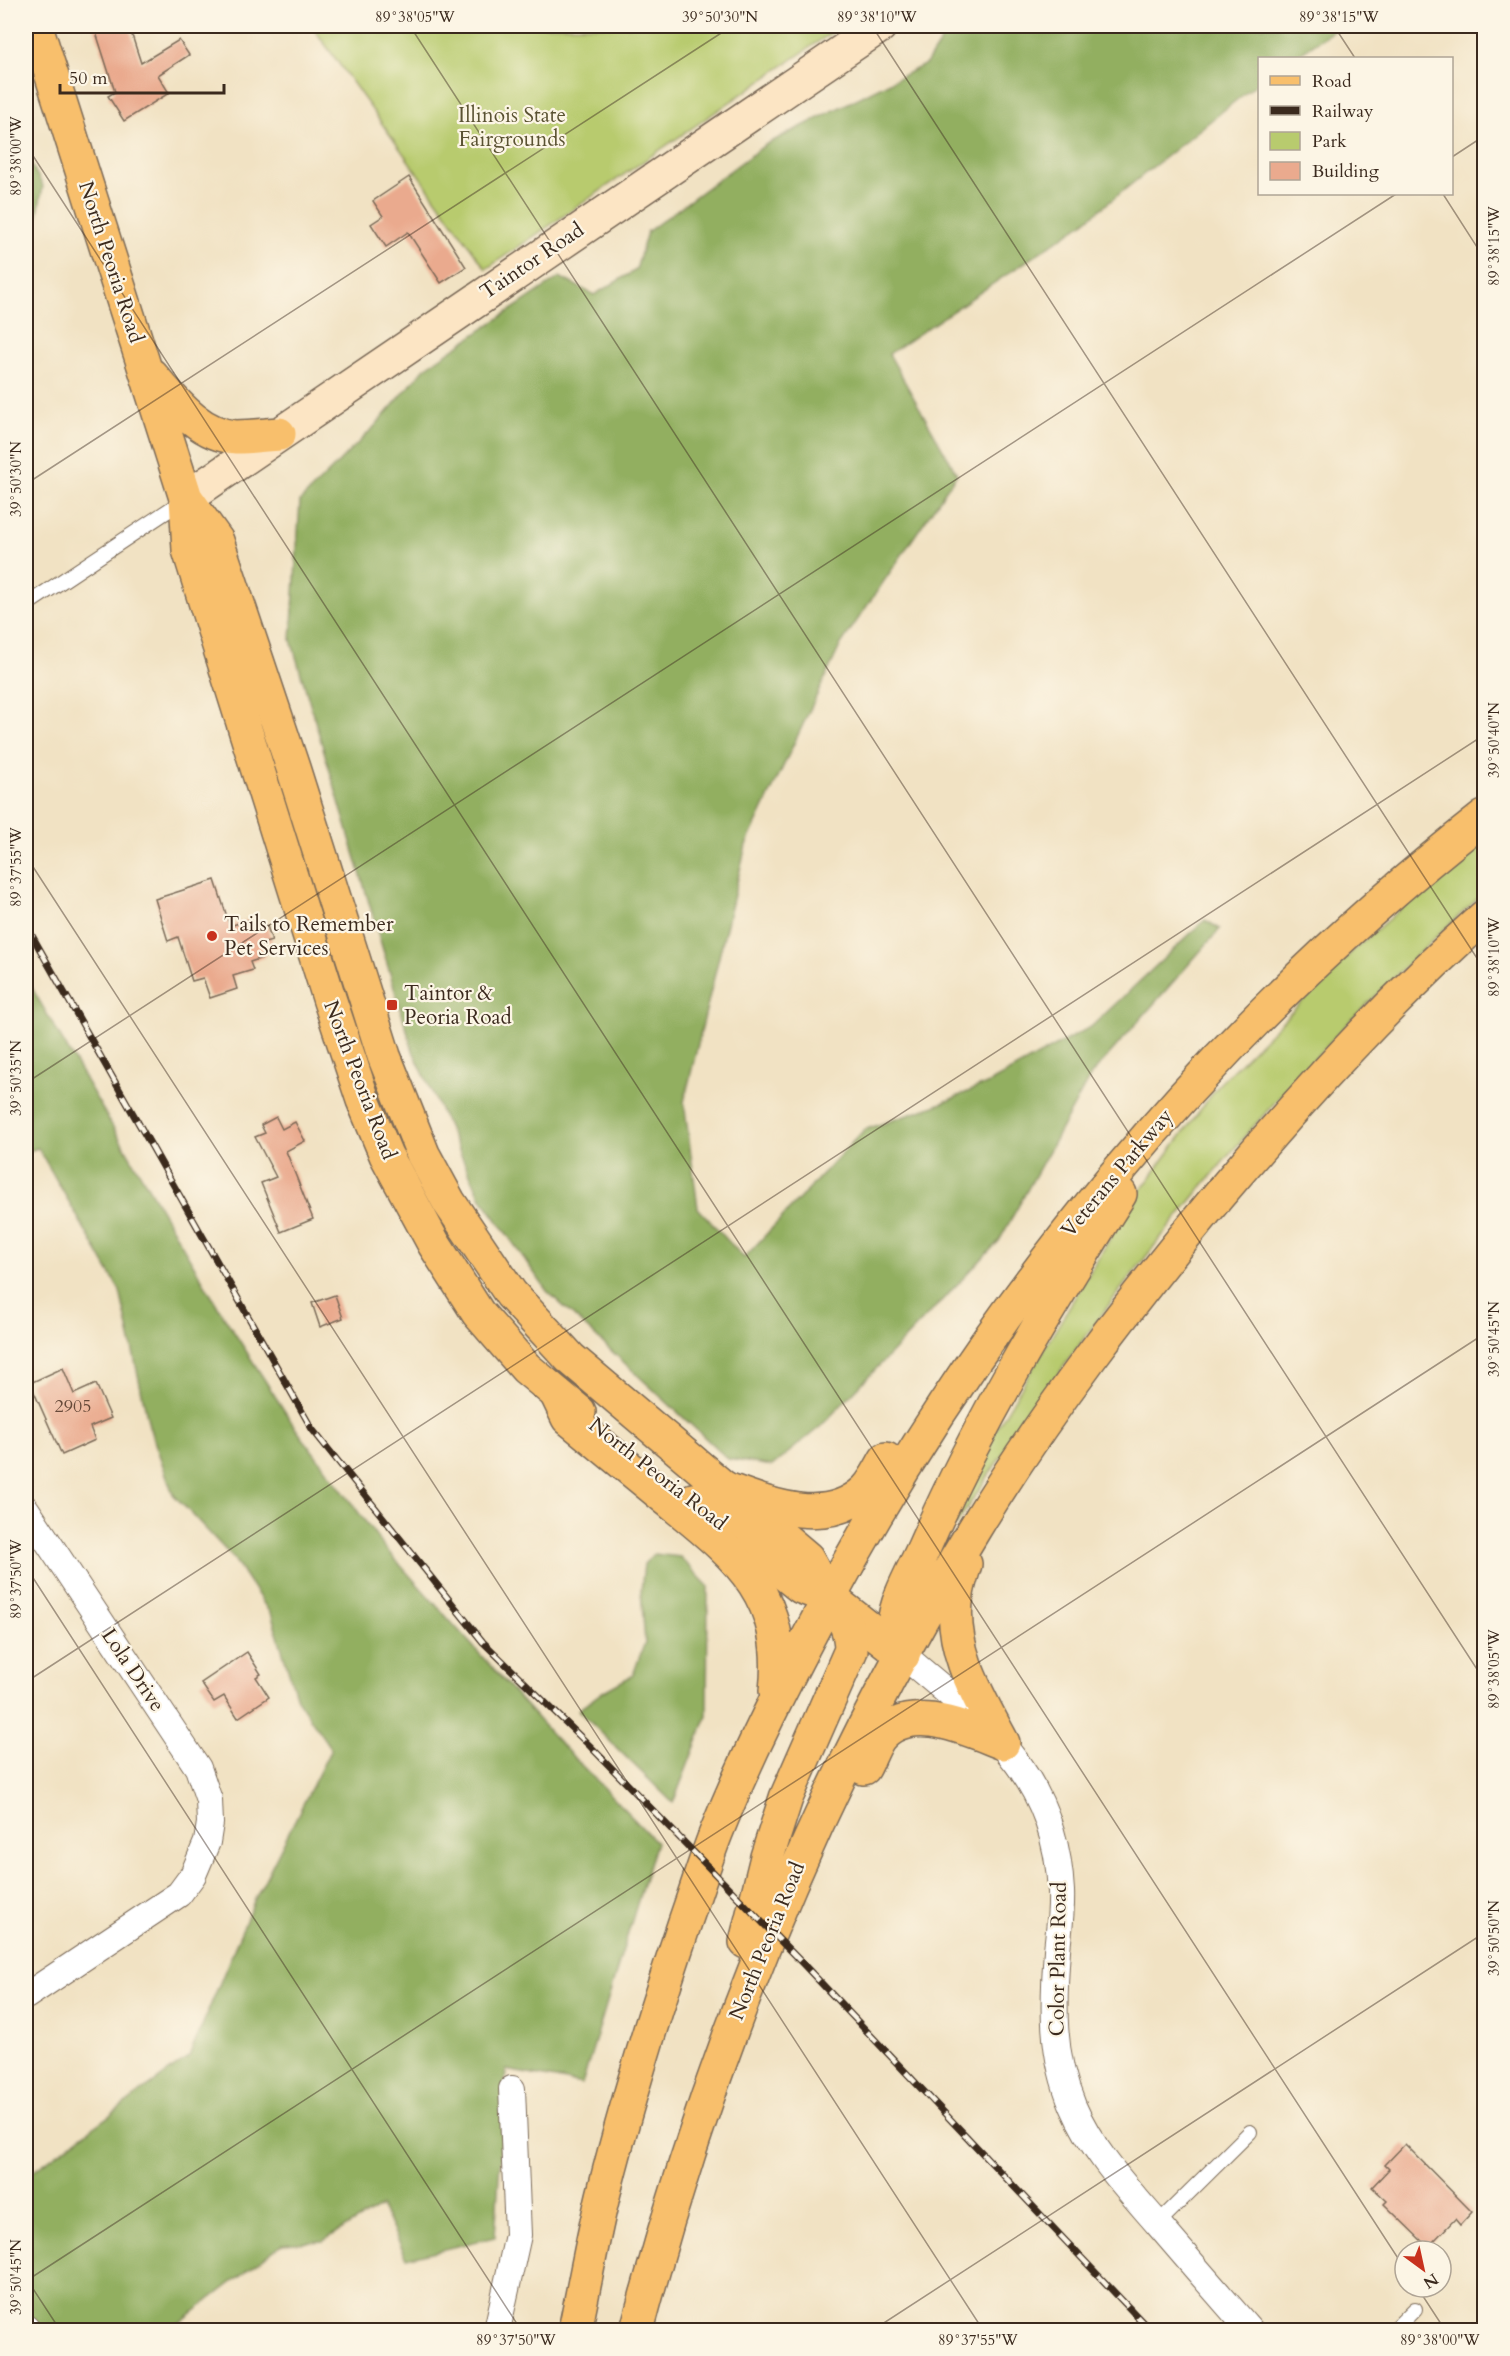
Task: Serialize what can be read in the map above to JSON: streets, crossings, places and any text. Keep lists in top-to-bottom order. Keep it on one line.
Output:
{"streets":{"main road":["Taintor Road","North Peoria Road","Veterans Parkway"],"street":["Lola Drive","Color Plant Road"]},"crossings":[["Taintor Road","North Peoria Road"],["North Peoria Road","Veterans Parkway"],["North Peoria Road","Color Plant Road"]],"parks":["Illinois State Fairgrounds"],"places":{"other":["Tails to Remember Pet Services"],"transit":["Taintor & Peoria Road"]},"house_numbers":["2905"],"legend":["Road","Railway","Park","Building"],"scale_bar":"50 m","north":"bottom right","coordinates":["89°38'05\"W","39°50'30\"N","89°38'10\"W","89°38'15\"W","89°38'00\"W","39°50'40\"N","89°37'55\"W","39°50'35\"N","39°50'45\"N","89°37'50\"W","39°50'50\"N"]}
